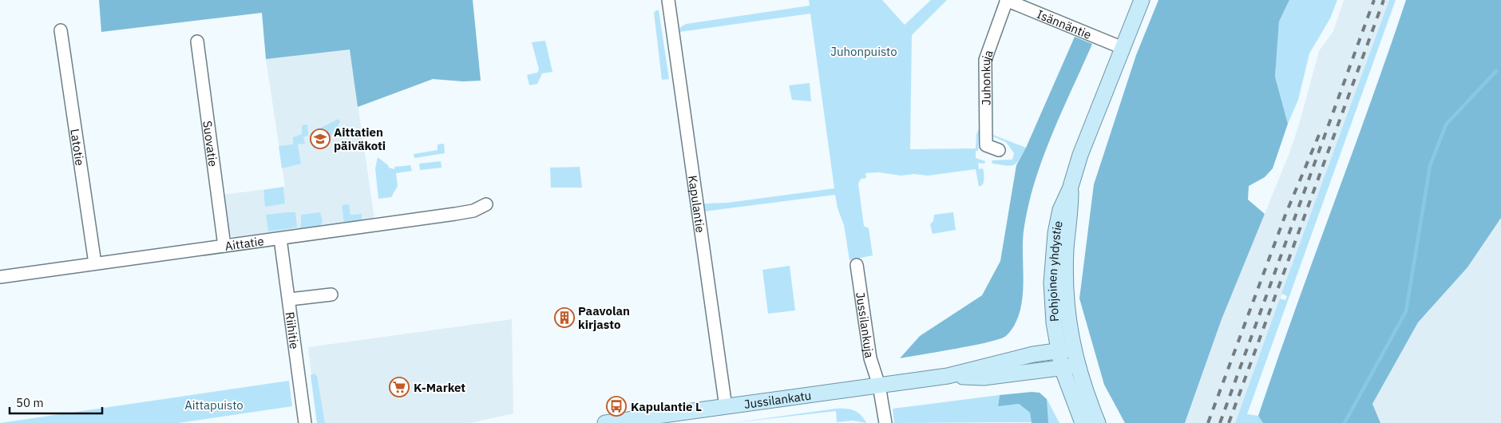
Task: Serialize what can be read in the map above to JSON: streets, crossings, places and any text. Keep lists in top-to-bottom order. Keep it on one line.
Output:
{"streets":{"main road":["Pohjoinen yhdystie","Jussilankatu"],"street":["Isännäntie","Juhonkuja","Suovatie","Latotie","Kapulantie","Aittatie","Jussilankuja","Riihitie"]},"crossings":[["Isännäntie","Juhonkuja"],["Isännäntie","Pohjoinen yhdystie"],["Suovatie","Aittatie"],["Latotie","Aittatie"],["Kapulantie","Jussilankatu"],["Aittatie","Riihitie"],["Pohjoinen yhdystie","Jussilankatu"],["Jussilankuja","Jussilankatu"]],"parks":["Juhonpuisto","Aittapuisto"],"places":{"school or university":["Aittatien päiväkoti"],"building":["Paavolan kirjasto"],"supermarket":["K-Market"],"bus stop":["Kapulantie L"]},"scale_bar":"50 m"}
